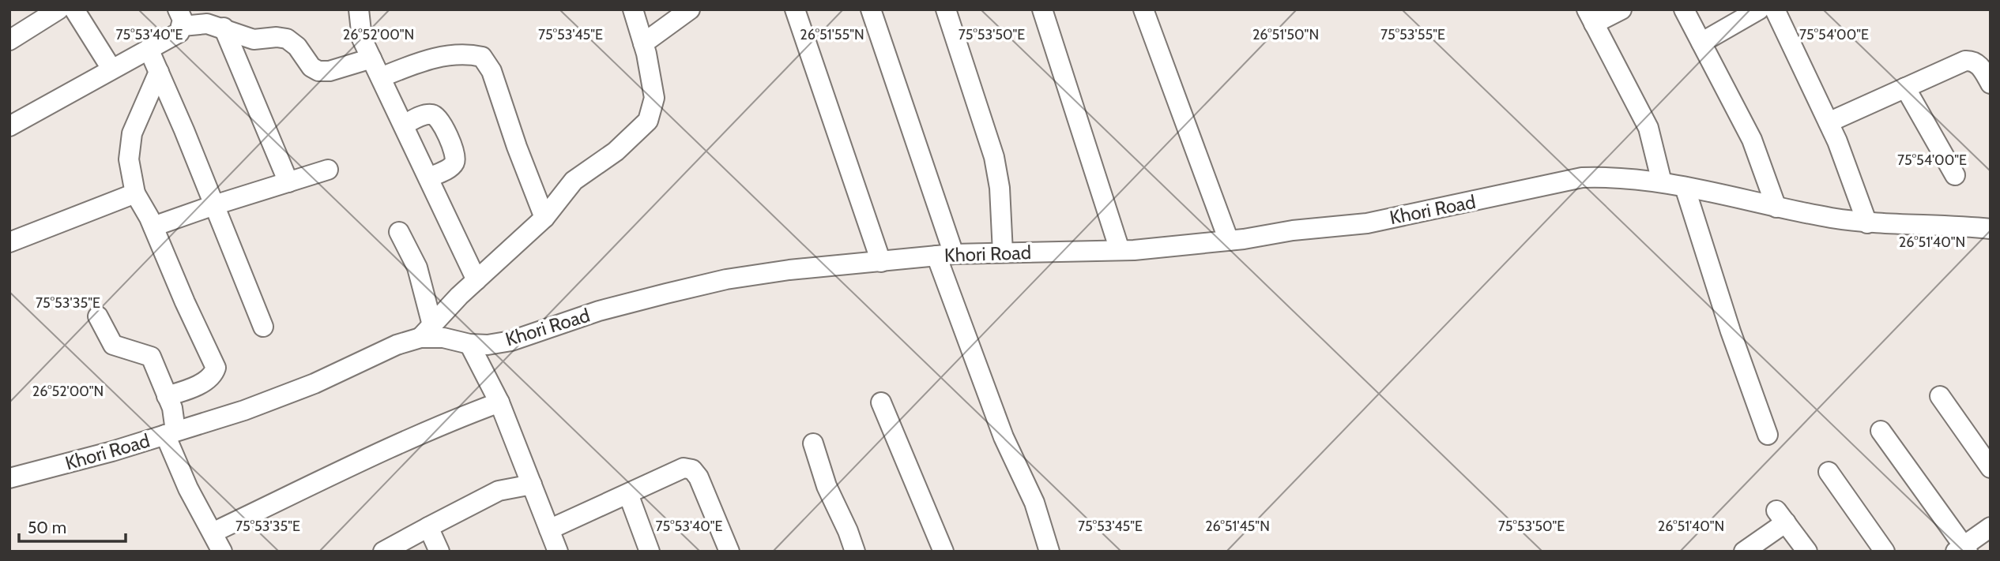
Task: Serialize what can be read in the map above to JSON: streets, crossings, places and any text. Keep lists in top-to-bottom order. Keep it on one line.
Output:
{"streets":{"street":["Khori Road"]},"scale_bar":"50 m","coordinates":["75°54'00\"E","75°53'40\"E","75°53'45\"E","75°53'50\"E","75°53'55\"E","26°52'00\"N","26°51'55\"N","26°51'50\"N","26°51'40\"N","75°53'35\"E","26°51'45\"N"]}
